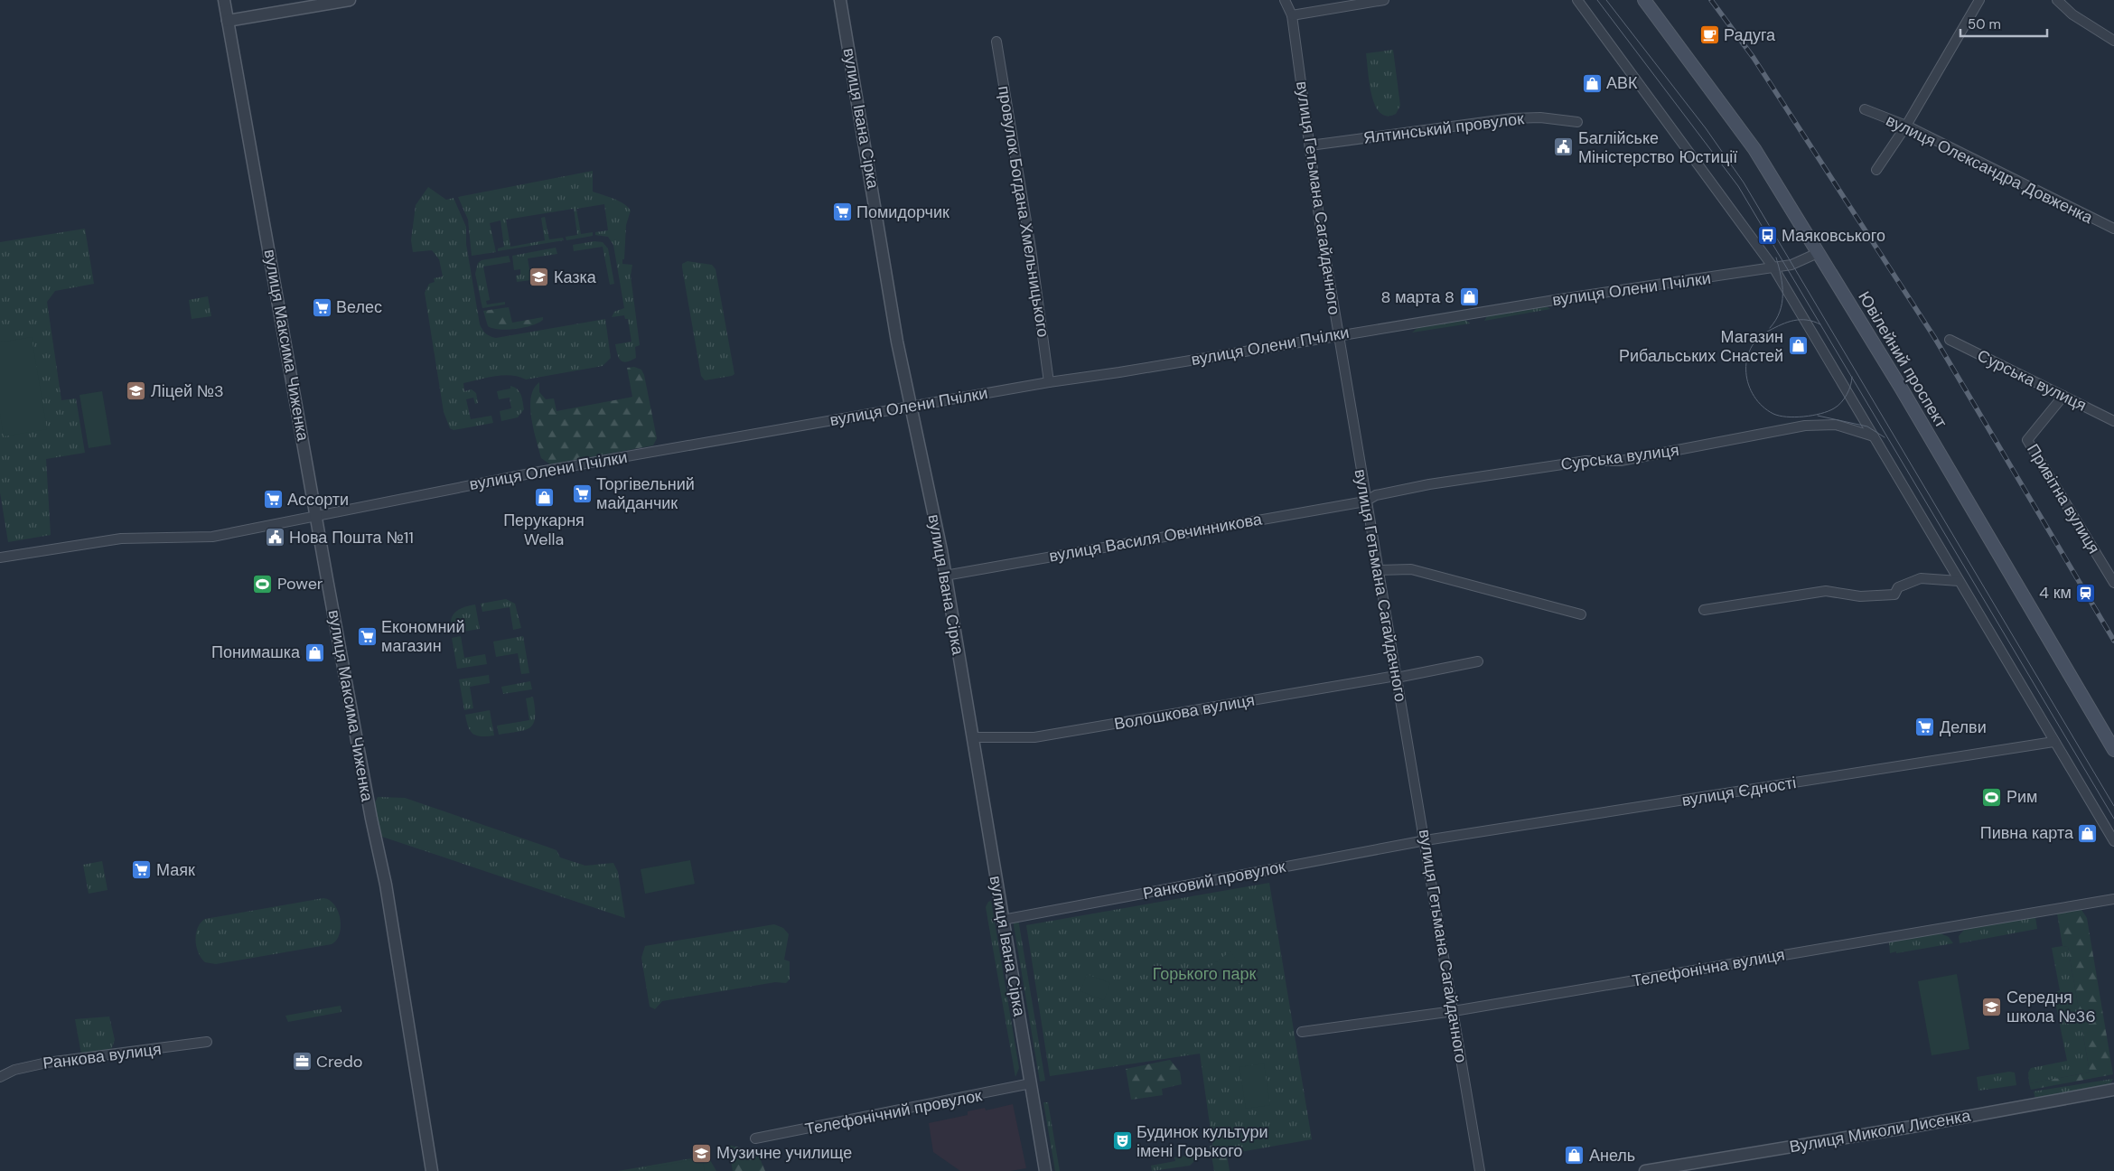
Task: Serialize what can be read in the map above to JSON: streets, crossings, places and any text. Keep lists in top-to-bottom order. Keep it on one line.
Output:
{"streets":{"main road":["Ювілейний проспект"],"street":["вулиця Івана Сірка","Ялтинський провулок","вулиця Олександра Довженка","вулиця Гетьмана Сагайдачного","провулок Богдана Хмельницького","вулиця Олени Пчілки","вулиця Максима Чиженка","Сурська вулиця","Привітна вулиця","вулиця Василя Овчинникова","Волошкова вулиця","вулиця Єдності","Ранковий провулок","Телефонічна вулиця","Ранкова вулиця","Телефонічний провулок","Вулиця Миколи Лисенка"]},"crossings":[["вулиця Івана Сірка","вулиця Олени Пчілки"],["вулиця Івана Сірка","вулиця Василя Овчинникова"],["вулиця Івана Сірка","Волошкова вулиця"],["вулиця Івана Сірка","Ранковий провулок"],["вулиця Івана Сірка","Телефонічний провулок"],["Ялтинський провулок","вулиця Гетьмана Сагайдачного"],["вулиця Гетьмана Сагайдачного","вулиця Олени Пчілки"],["вулиця Гетьмана Сагайдачного","Сурська вулиця"],["вулиця Гетьмана Сагайдачного","вулиця Василя Овчинникова"],["вулиця Гетьмана Сагайдачного","Волошкова вулиця"],["вулиця Гетьмана Сагайдачного","вулиця Єдності"],["вулиця Гетьмана Сагайдачного","Ранковий провулок"],["вулиця Гетьмана Сагайдачного","Телефонічна вулиця"],["провулок Богдана Хмельницького","вулиця Олени Пчілки"],["вулиця Олени Пчілки","вулиця Максима Чиженка"],["вулиця Олени Пчілки","Ювілейний проспект"],["Сурська вулиця","Привітна вулиця"],["Сурська вулиця","вулиця Василя Овчинникова"],["вулиця Єдності","Ранковий провулок"]],"parks":["Горького парк"],"places":{"cafe":["Радуга"],"shop":["АВК","8 марта 8","Магазин Рибальських Снастей","Перукарня Wella","Понимашка","Пивна карта","Анель"],"public building":["Баглійське Міністерство Юстиції","Нова Пошта №11"],"supermarket":["Помидорчик","Велес","Торгівельний майданчик","Ассорти","Економний магазин","Делви","Маяк"],"bus stop":["Маяковського"],"school or university":["Казка","Ліцей №3","Середня школа №36","Музичне училище"],"sports":["Power","Рим"],"station":["4 км"],"office":["Credo"],"theatre":["Будинок культури імені Горького"]},"scale_bar":"50 m"}
